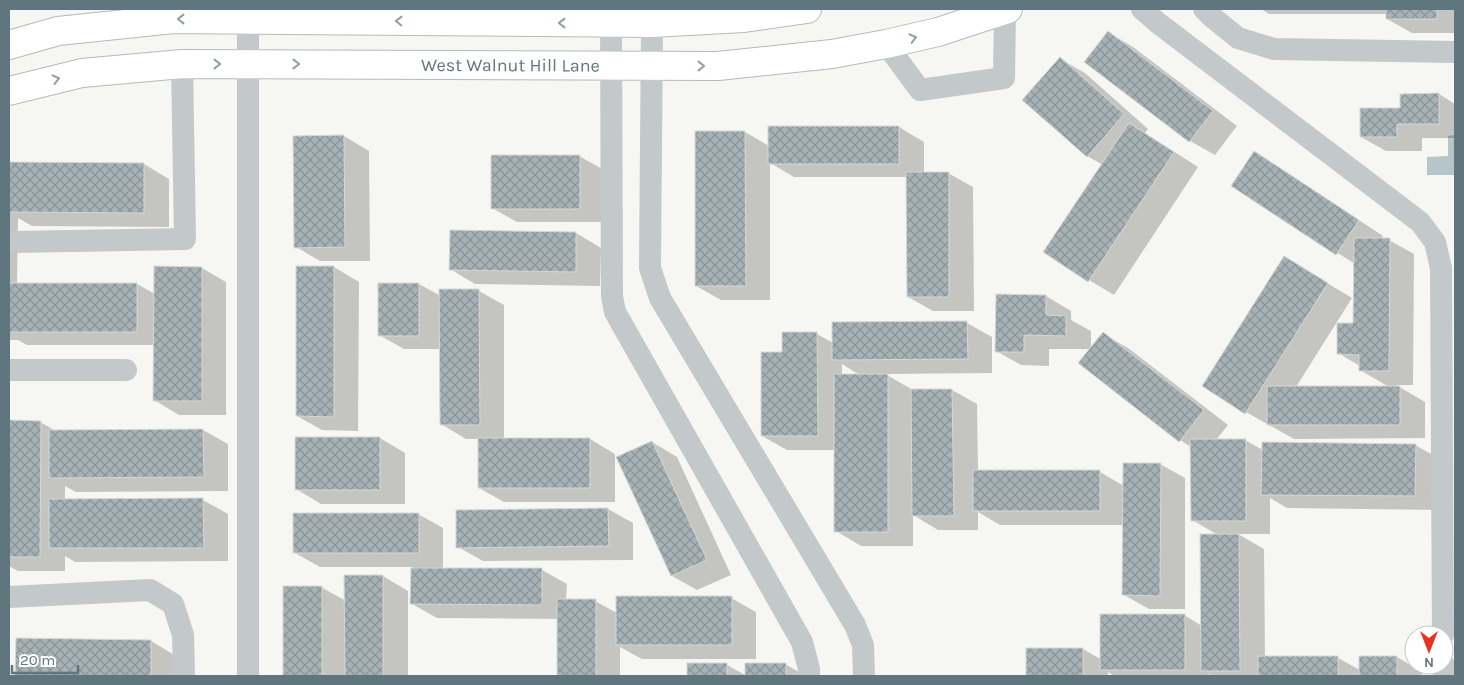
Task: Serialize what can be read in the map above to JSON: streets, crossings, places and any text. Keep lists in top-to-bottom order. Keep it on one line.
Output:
{"streets":{"main road":["West Walnut Hill Lane"]},"scale_bar":"20 m","north":"bottom"}
